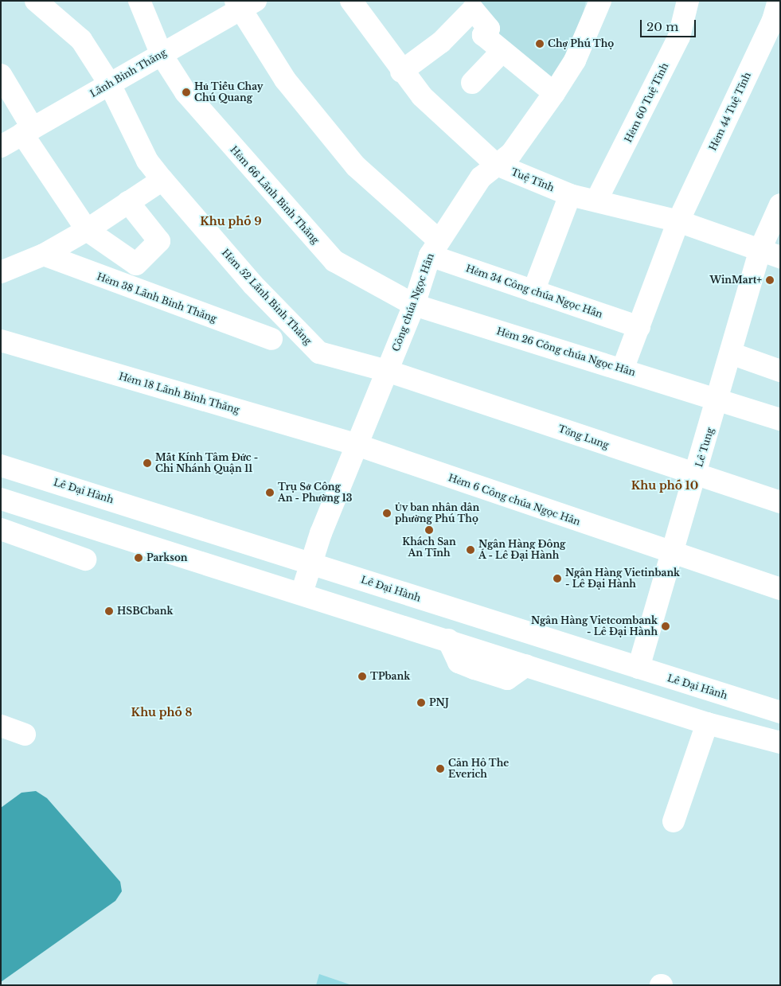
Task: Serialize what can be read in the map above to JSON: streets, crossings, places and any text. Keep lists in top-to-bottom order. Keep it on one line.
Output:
{"streets":{"street":["Lãnh Binh Thăng","Hẻm 60 Tuệ Tĩnh","Hẻm 44 Tuệ Tĩnh","Tuệ Tĩnh","Hẻm 66 Lãnh Binh Thăng","Hẻm 34 Công chúa Ngọc Hân","Hẻm 52 Lãnh Binh Thăng","Hẻm 38 Lãnh Binh Thăng","Công chúa Ngọc Hân","Hẻm 26 Công chúa Ngọc Hân","Hẻm 18 Lãnh Binh Thăng","Tổng Lung","Lê Tung","Lê Đại Hành","Hẻm 6 Công chúa Ngọc Hân"]},"crossings":[["Lãnh Binh Thăng","Hẻm 66 Lãnh Binh Thăng"],["Lãnh Binh Thăng","Hẻm 52 Lãnh Binh Thăng"],["Hẻm 60 Tuệ Tĩnh","Tuệ Tĩnh"],["Hẻm 44 Tuệ Tĩnh","Tuệ Tĩnh"],["Hẻm 44 Tuệ Tĩnh","Hẻm 34 Công chúa Ngọc Hân"],["Hẻm 44 Tuệ Tĩnh","Hẻm 26 Công chúa Ngọc Hân"],["Tuệ Tĩnh","Công chúa Ngọc Hân"],["Tuệ Tĩnh","Lê Tung"],["Hẻm 66 Lãnh Binh Thăng","Công chúa Ngọc Hân"],["Hẻm 66 Lãnh Binh Thăng","Hẻm 26 Công chúa Ngọc Hân"],["Hẻm 34 Công chúa Ngọc Hân","Công chúa Ngọc Hân"],["Hẻm 52 Lãnh Binh Thăng","Hẻm 38 Lãnh Binh Thăng"],["Hẻm 52 Lãnh Binh Thăng","Công chúa Ngọc Hân"],["Hẻm 52 Lãnh Binh Thăng","Tổng Lung"],["Công chúa Ngọc Hân","Hẻm 26 Công chúa Ngọc Hân"],["Công chúa Ngọc Hân","Hẻm 18 Lãnh Binh Thăng"],["Công chúa Ngọc Hân","Tổng Lung"],["Công chúa Ngọc Hân","Lê Đại Hành"],["Công chúa Ngọc Hân","Hẻm 6 Công chúa Ngọc Hân"],["Hẻm 26 Công chúa Ngọc Hân","Lê Tung"],["Hẻm 18 Lãnh Binh Thăng","Hẻm 6 Công chúa Ngọc Hân"],["Tổng Lung","Lê Tung"],["Lê Tung","Lê Đại Hành"],["Lê Tung","Hẻm 6 Công chúa Ngọc Hân"]],"districts":["Khu phố 9","Khu phố 10","Khu phố 8"],"places":["Chợ Phú Thọ","Hủ Tiếu Chay Chú Quang","WinMart+","Mắt Kính Tâm Đức - Chi Nhánh Quận 11","Trụ Sở Công An - Phường 13","Ủy ban nhân dân phường Phú Thọ","Khách Sạn An Tĩnh","Ngân Hàng Đông Á - Lê Đại Hành","Parkson","Ngân Hàng Vietinbank - Lê Đại Hành","HSBCbank","Ngân Hàng Vietcombank - Lê Đại Hành","TPbank","PNJ","Căn Hộ The Everich"],"scale_bar":"20 m"}
